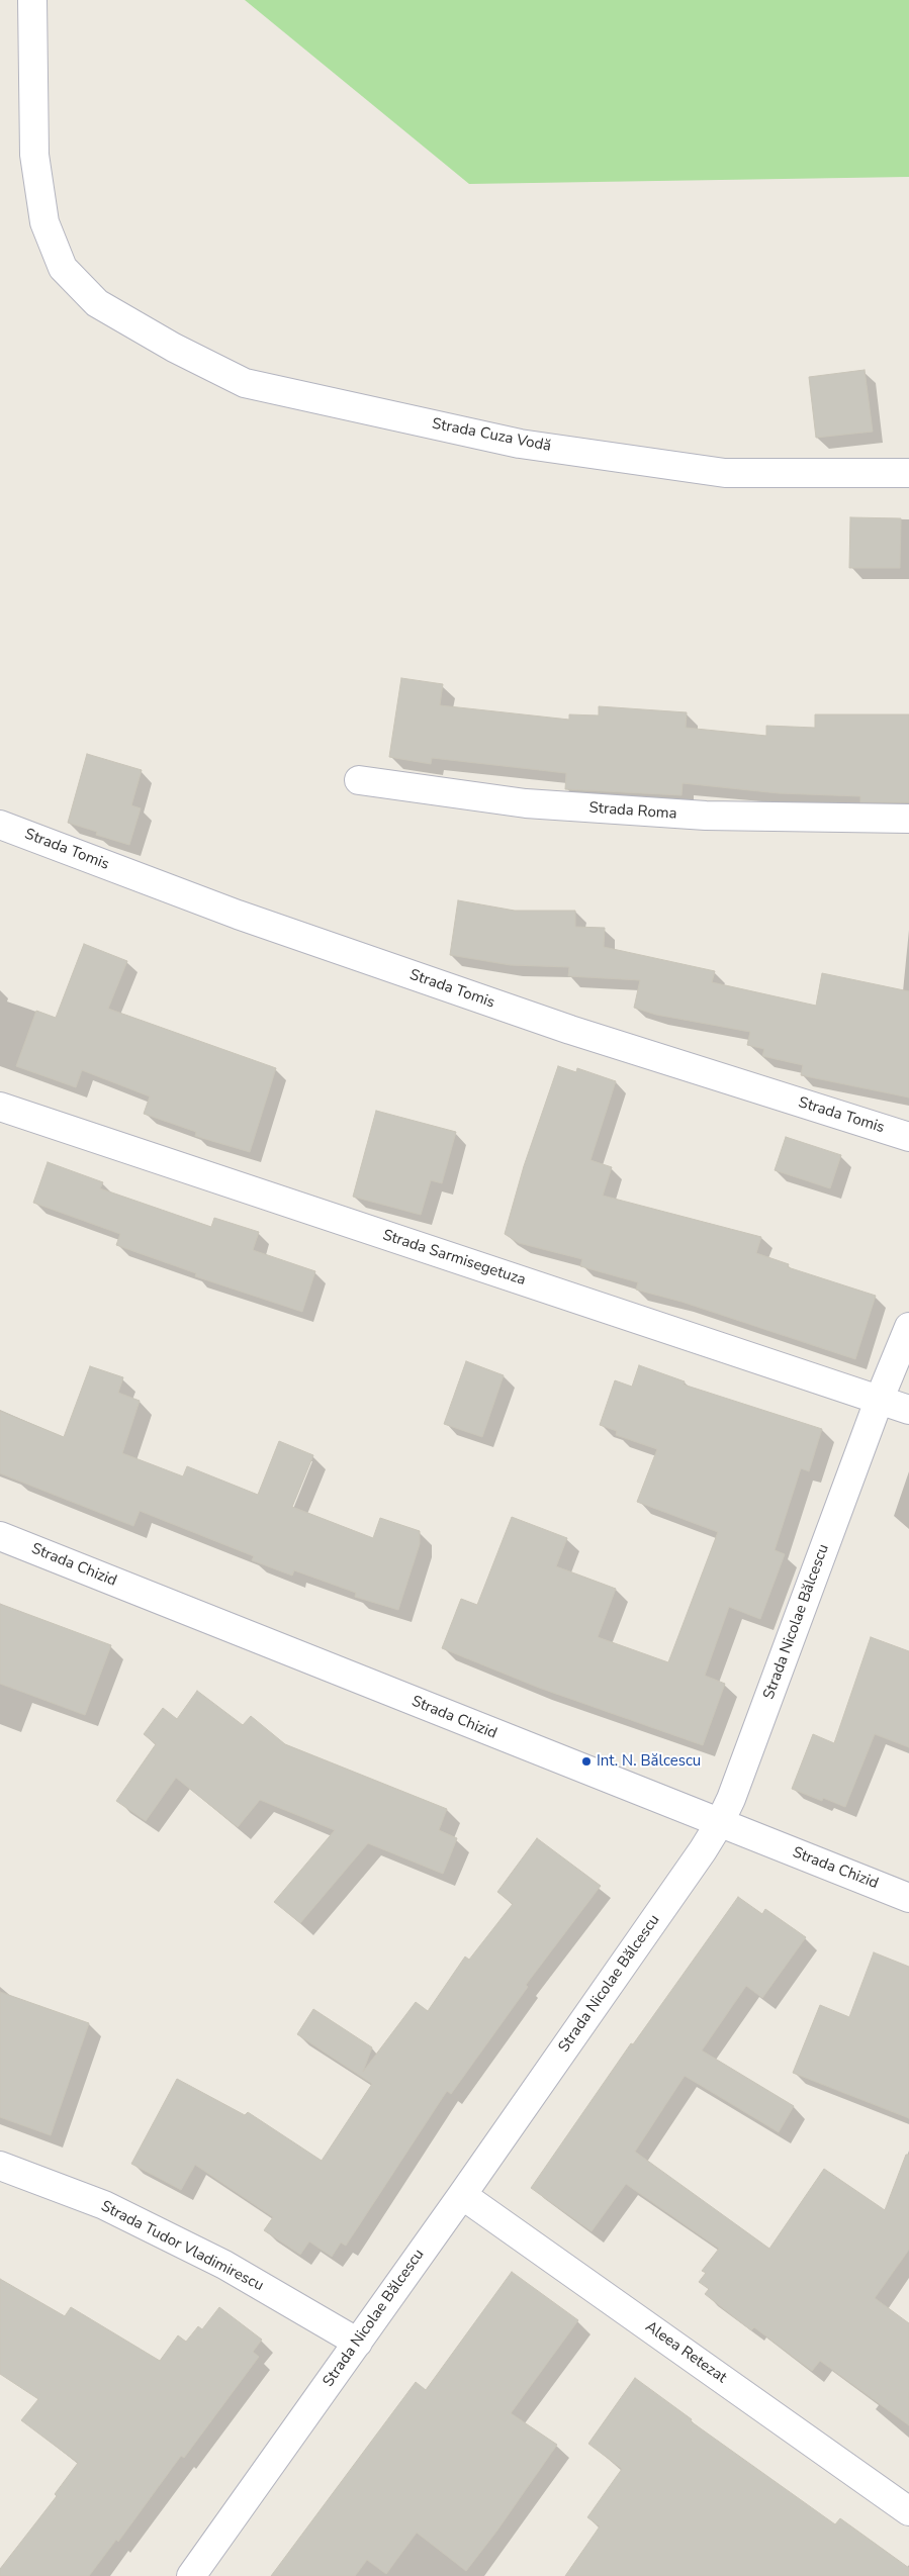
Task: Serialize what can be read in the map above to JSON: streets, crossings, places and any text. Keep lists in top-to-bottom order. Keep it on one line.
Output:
{"streets":{"street":["Strada Cuza Vodă","Strada Roma","Strada Tomis","Strada Sarmisegetuza","Strada Chizid","Strada Nicolae Bălcescu","Strada Tudor Vladimirescu","Aleea Retezat"]},"crossings":[["Strada Sarmisegetuza","Strada Nicolae Bălcescu"],["Strada Chizid","Strada Nicolae Bălcescu"],["Strada Nicolae Bălcescu","Strada Tudor Vladimirescu"],["Strada Nicolae Bălcescu","Aleea Retezat"]],"places":["Int. N. Bălcescu"]}
